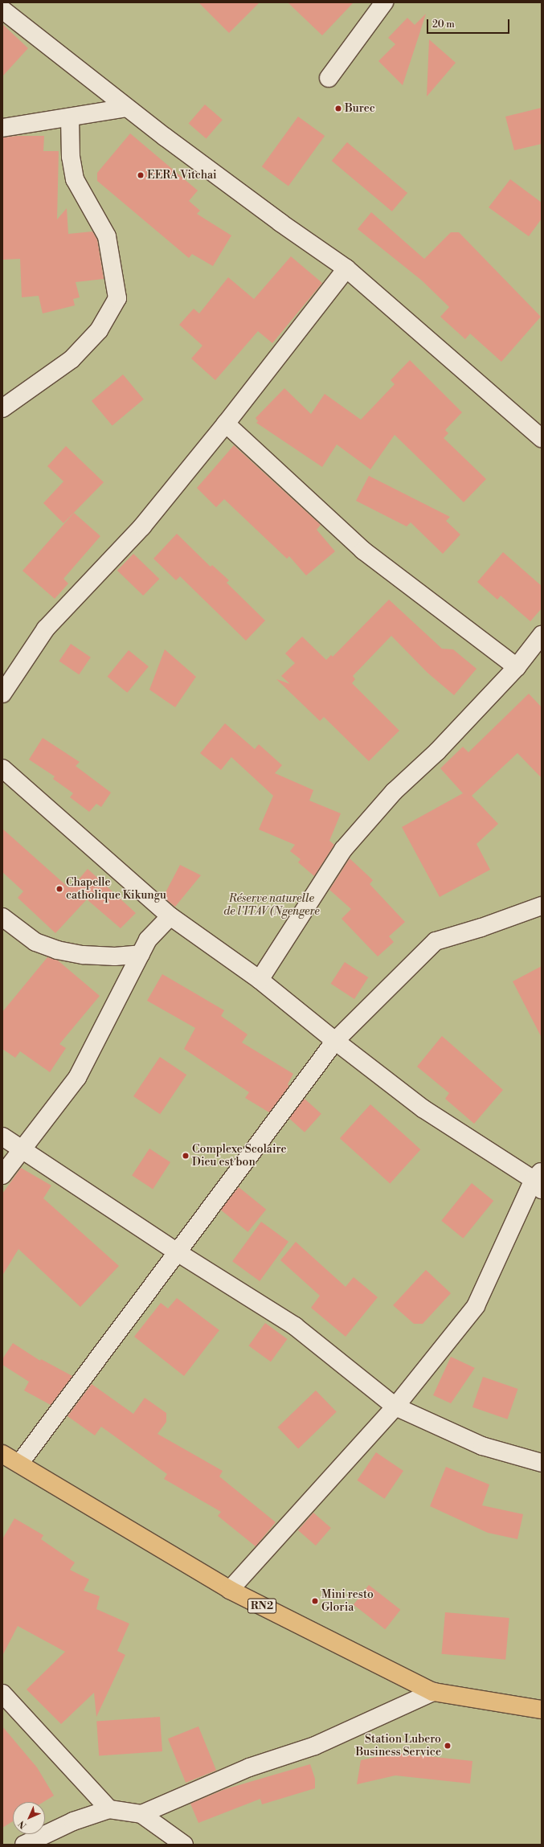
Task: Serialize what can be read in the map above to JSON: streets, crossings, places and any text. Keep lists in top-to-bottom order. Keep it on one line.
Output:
{"streets":{"highway":["RN2"]},"parks":["Réserve naturelle de l'ITAV (Ngengere"],"places":["Burec","EERA Vitchai","Chapelle catholique Kikungu","Complexe Scolaire Dieu est bon","Mini resto Gloria","Station Lubero Business Service"],"scale_bar":"20 m","north":"bottom left"}
